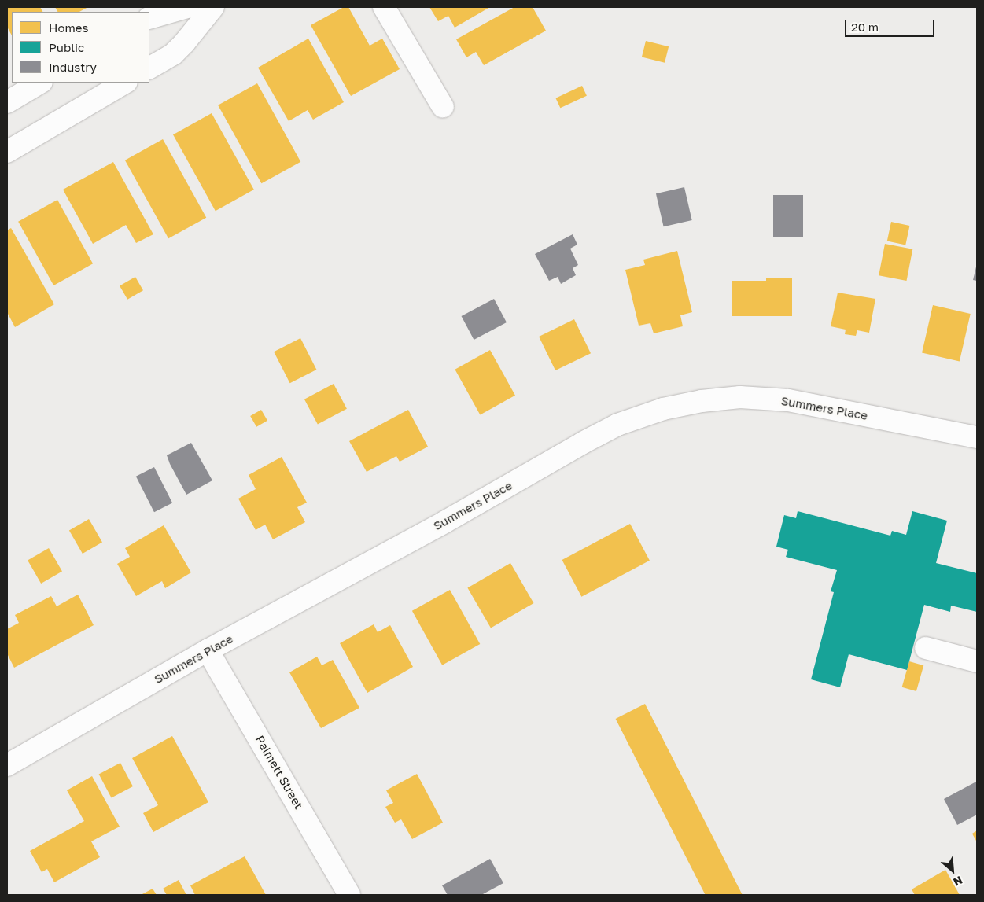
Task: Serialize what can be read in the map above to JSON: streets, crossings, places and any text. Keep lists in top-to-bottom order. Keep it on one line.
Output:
{"streets":{"street":["Summers Place","Palmett Street"]},"crossings":[["Summers Place","Palmett Street"]],"legend":["Homes","Public","Industry"],"scale_bar":"20 m","north":"bottom right"}
